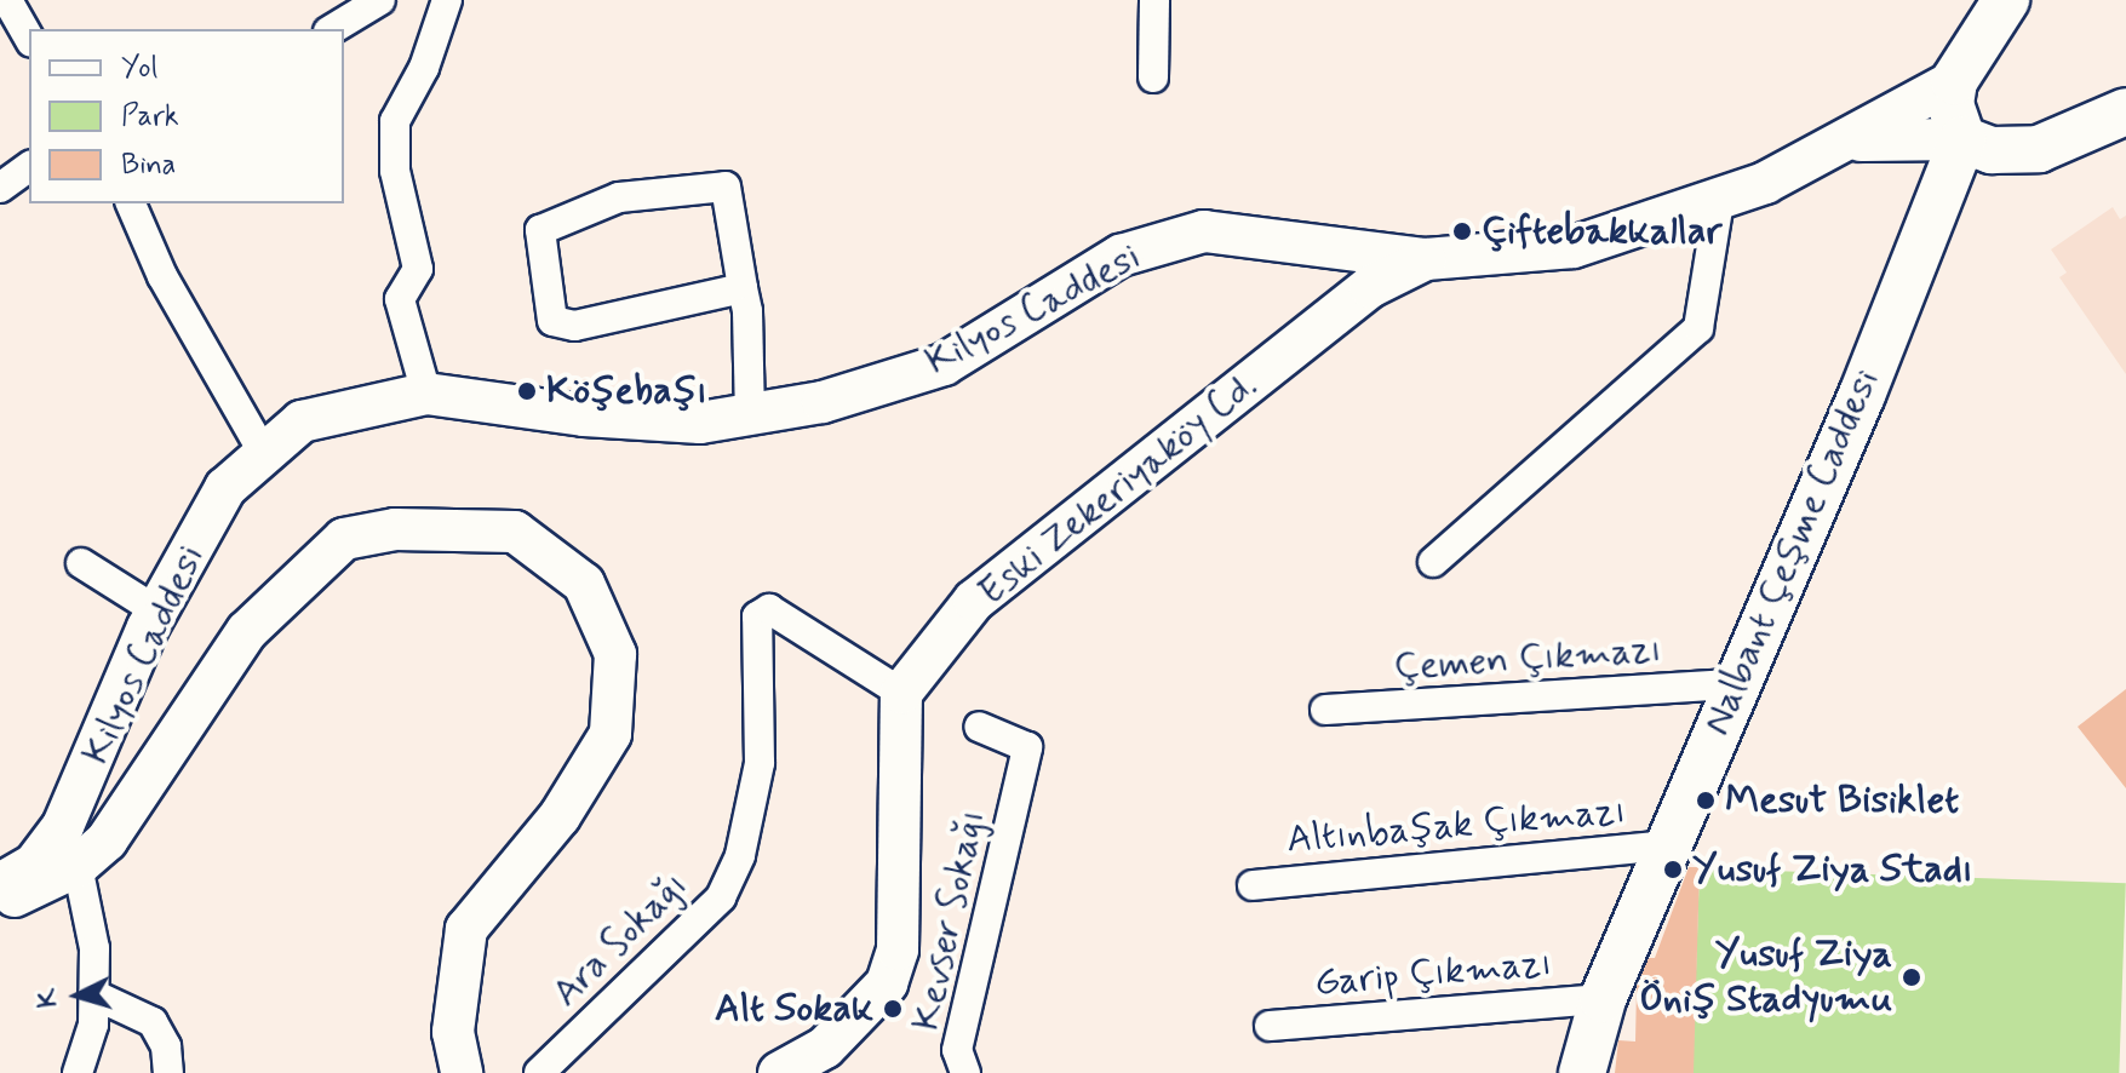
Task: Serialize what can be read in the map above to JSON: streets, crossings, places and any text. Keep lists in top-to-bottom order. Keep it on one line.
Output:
{"streets":{"main road":["Nalbant Çeşme Caddesi"],"street":["Kilyos Caddesi","Eski Zekeriyaköy Cd.","Çemen Çıkmazı","Altınbaşak Çıkmazı","Kevser Sokağı","Ara Sokağı","Garip Çıkmazı"]},"crossings":[["Kilyos Caddesi","Eski Zekeriyaköy Cd."],["Eski Zekeriyaköy Cd.","Ara Sokağı"],["Nalbant Çeşme Caddesi","Çemen Çıkmazı"],["Nalbant Çeşme Caddesi","Altınbaşak Çıkmazı"],["Nalbant Çeşme Caddesi","Garip Çıkmazı"]],"places":["Çiftebakkallar","Köşebaşı","Mesut Bisiklet","Yusuf Ziya Stadı","Yusuf Ziya Öniş Stadyumu","Alt Sokak"],"legend":["Yol","Park","Bina"],"north":"left"}
